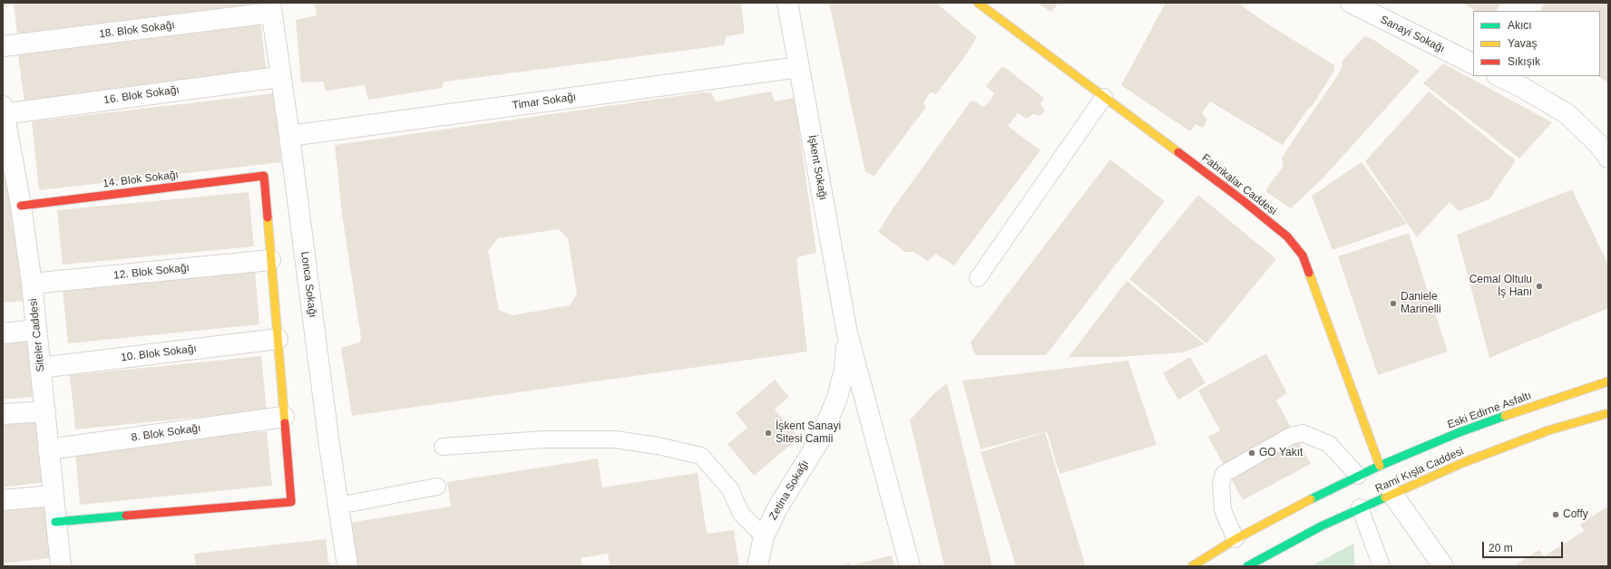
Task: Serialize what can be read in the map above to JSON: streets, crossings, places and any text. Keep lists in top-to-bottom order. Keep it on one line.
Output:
{"streets":{"street":["18. Blok Sokağı","Sanayi Sokağı","16. Blok Sokağı","Timar Sokağı","İşkent Sokağı","14. Blok Sokağı","Fabrikalar Caddesi","12. Blok Sokağı","Lonca Sokağı","Siteler Caddesi","10. Blok Sokağı","Eski Edirne Asfaltı","8. Blok Sokağı","Rami Kışla Caddesi","Zetina Sokağı"]},"crossings":[["18. Blok Sokağı","Lonca Sokağı"],["16. Blok Sokağı","Lonca Sokağı"],["16. Blok Sokağı","Siteler Caddesi"],["Timar Sokağı","İşkent Sokağı"],["Timar Sokağı","Lonca Sokağı"],["İşkent Sokağı","Zetina Sokağı"],["14. Blok Sokağı","12. Blok Sokağı"],["14. Blok Sokağı","Siteler Caddesi"],["Fabrikalar Caddesi","Eski Edirne Asfaltı"],["Fabrikalar Caddesi","Rami Kışla Caddesi"],["12. Blok Sokağı","Siteler Caddesi"],["Siteler Caddesi","10. Blok Sokağı"],["Siteler Caddesi","8. Blok Sokağı"],["Eski Edirne Asfaltı","Rami Kışla Caddesi"]],"places":["Cemal Oltulu İş Hanı","Daniele Marinelli","İşkent Sanayi Sitesi Camii","GO Yakıt","Coffy"],"legend":["Akıcı","Yavaş","Sıkışık"],"scale_bar":"20 m"}
